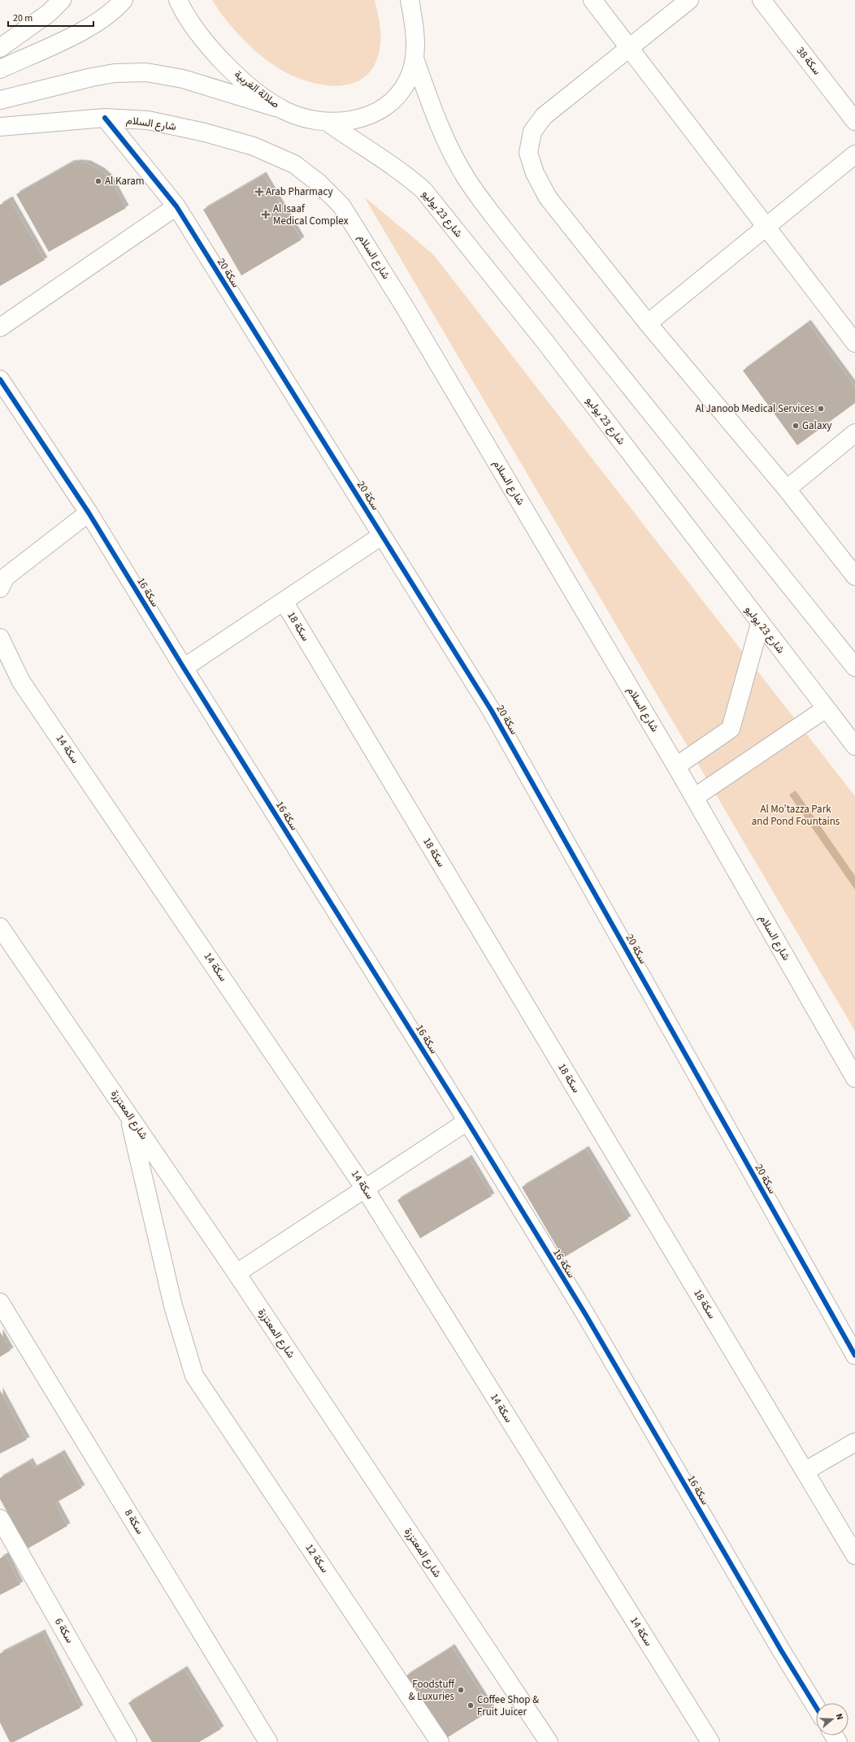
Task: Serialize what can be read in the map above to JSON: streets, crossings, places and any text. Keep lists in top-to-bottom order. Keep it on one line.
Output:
{"streets":{"street":["سكة 38","صلالة الغربية","شارع السلام","شارع 23 يوليو","سكة 20","سكة 16","سكة 18","سكة 14","شارع المعتززة","سكة 8","سكة 12","سكة 6"]},"crossings":[["صلالة الغربية","شارع 23 يوليو"],["شارع السلام","سكة 20"],["شارع المعتززة","سكة 12"]],"parks":["Al Mo'tazza Park and Pond Fountains"],"places":{"other":["Al Karam","Al Janoob Medical Services","Galaxy","Foodstuff & Luxuries","Coffee Shop & Fruit Juicer"],"health":["Arab Pharmacy","Al Isaaf Medical Complex"]},"scale_bar":"20 m","north":"right"}
